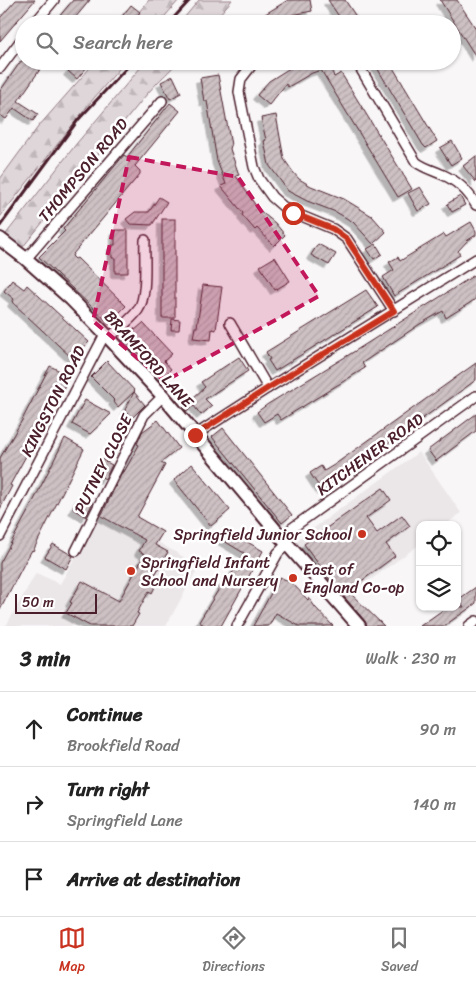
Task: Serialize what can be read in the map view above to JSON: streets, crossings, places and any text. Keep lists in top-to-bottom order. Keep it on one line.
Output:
{"streets":{"street":["THOMPSON ROAD","BRAMFORD LANE","KINGSTON ROAD","KITCHENER ROAD","PUTNEY CLOSE"]},"crossings":[["THOMPSON ROAD","BRAMFORD LANE"],["BRAMFORD LANE","KINGSTON ROAD"],["BRAMFORD LANE","KITCHENER ROAD"],["BRAMFORD LANE","PUTNEY CLOSE"]],"places":["Springfield Junior School","Springfield Infant School and Nursery","East of England Co-op"],"scale_bar":"50 m","page":{"search":"Search here","scale":"50 m","heading":["3 min","Walk · 230 m"],"list":[["Continue","Brookfield Road","90 m"],["Turn right","Springfield Lane","140 m"],"Arrive at destination"],"nav":["Map","Directions","Saved"]}}
